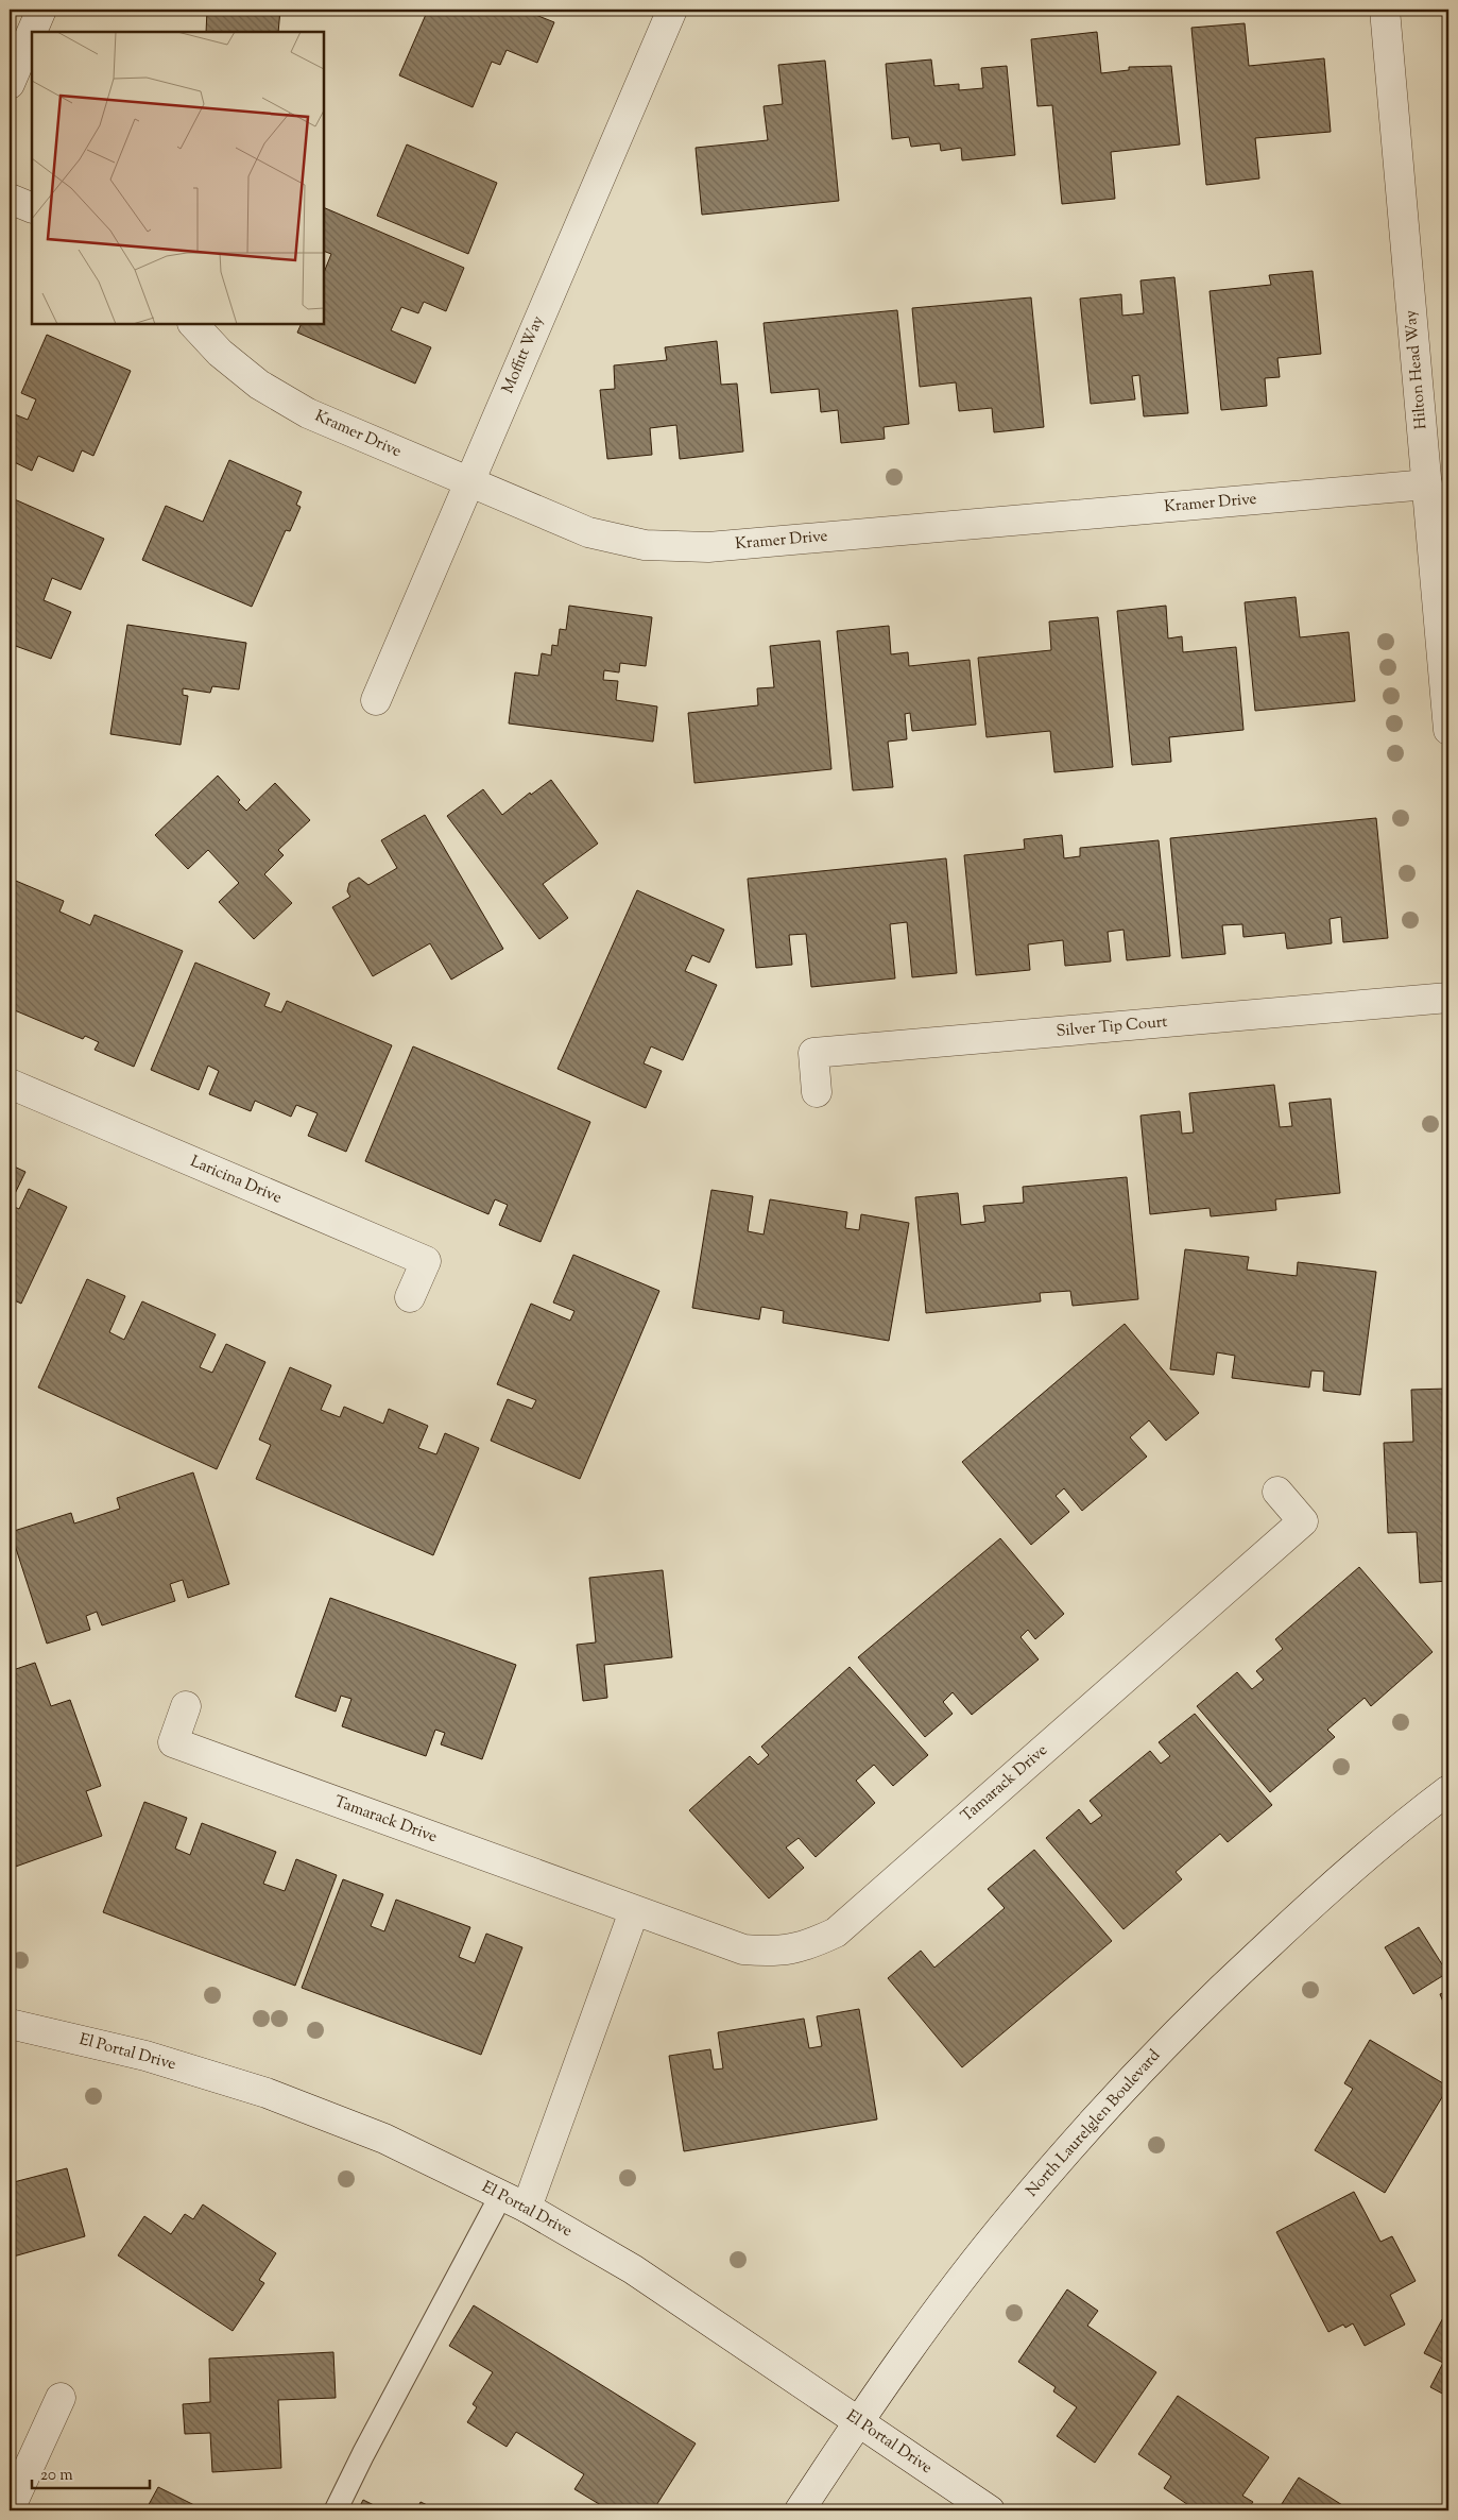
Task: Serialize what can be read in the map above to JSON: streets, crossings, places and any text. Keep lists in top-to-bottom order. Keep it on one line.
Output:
{"streets":{"street":["Moffitt Way","Hilton Head Way","Kramer Drive","Silver Tip Court","Laricina Drive","Tamarack Drive","El Portal Drive","North Laurelglen Boulevard"]},"crossings":[["Moffitt Way","Kramer Drive"],["Hilton Head Way","Kramer Drive"],["El Portal Drive","North Laurelglen Boulevard"]],"scale_bar":"20 m"}
